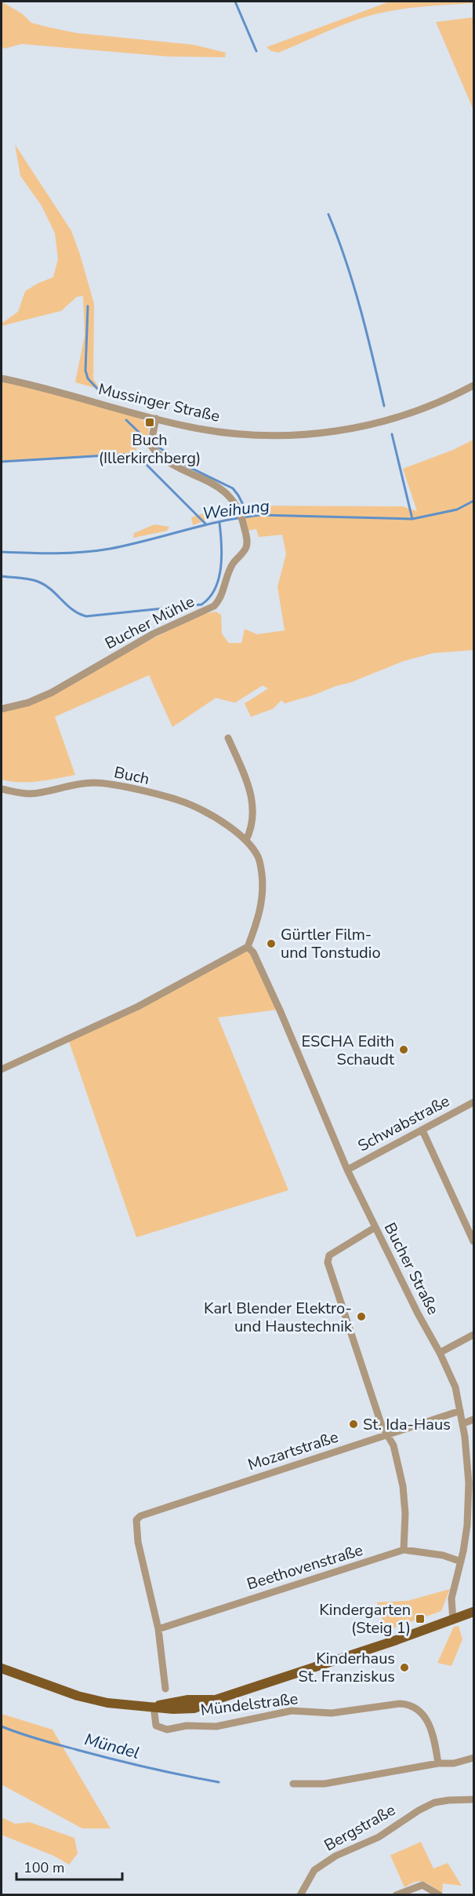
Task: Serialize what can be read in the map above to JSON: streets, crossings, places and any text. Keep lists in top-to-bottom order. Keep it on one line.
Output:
{"streets":{"street":["Mussinger Straße","Bucher Mühle","Buch","Schwabstraße","Bucher Straße","Mozartstraße","Beethovenstraße","Mündelstraße","Bergstraße"]},"crossings":[["Mussinger Straße","Bucher Mühle"],["Buch","Bucher Straße"],["Schwabstraße","Bucher Straße"],["Bucher Straße","Mozartstraße"],["Bucher Straße","Beethovenstraße"],["Mozartstraße","Beethovenstraße"]],"water":["Weihung","Mündel"],"places":{"transit":["Buch (Illerkirchberg)","Kindergarten (Steig 1)"],"other":["Gürtler Film- und Tonstudio","ESCHA Edith Schaudt","Karl Blender Elektro- und Haustechnik","St. Ida-Haus","Kinderhaus St. Franziskus"]},"scale_bar":"100 m"}
